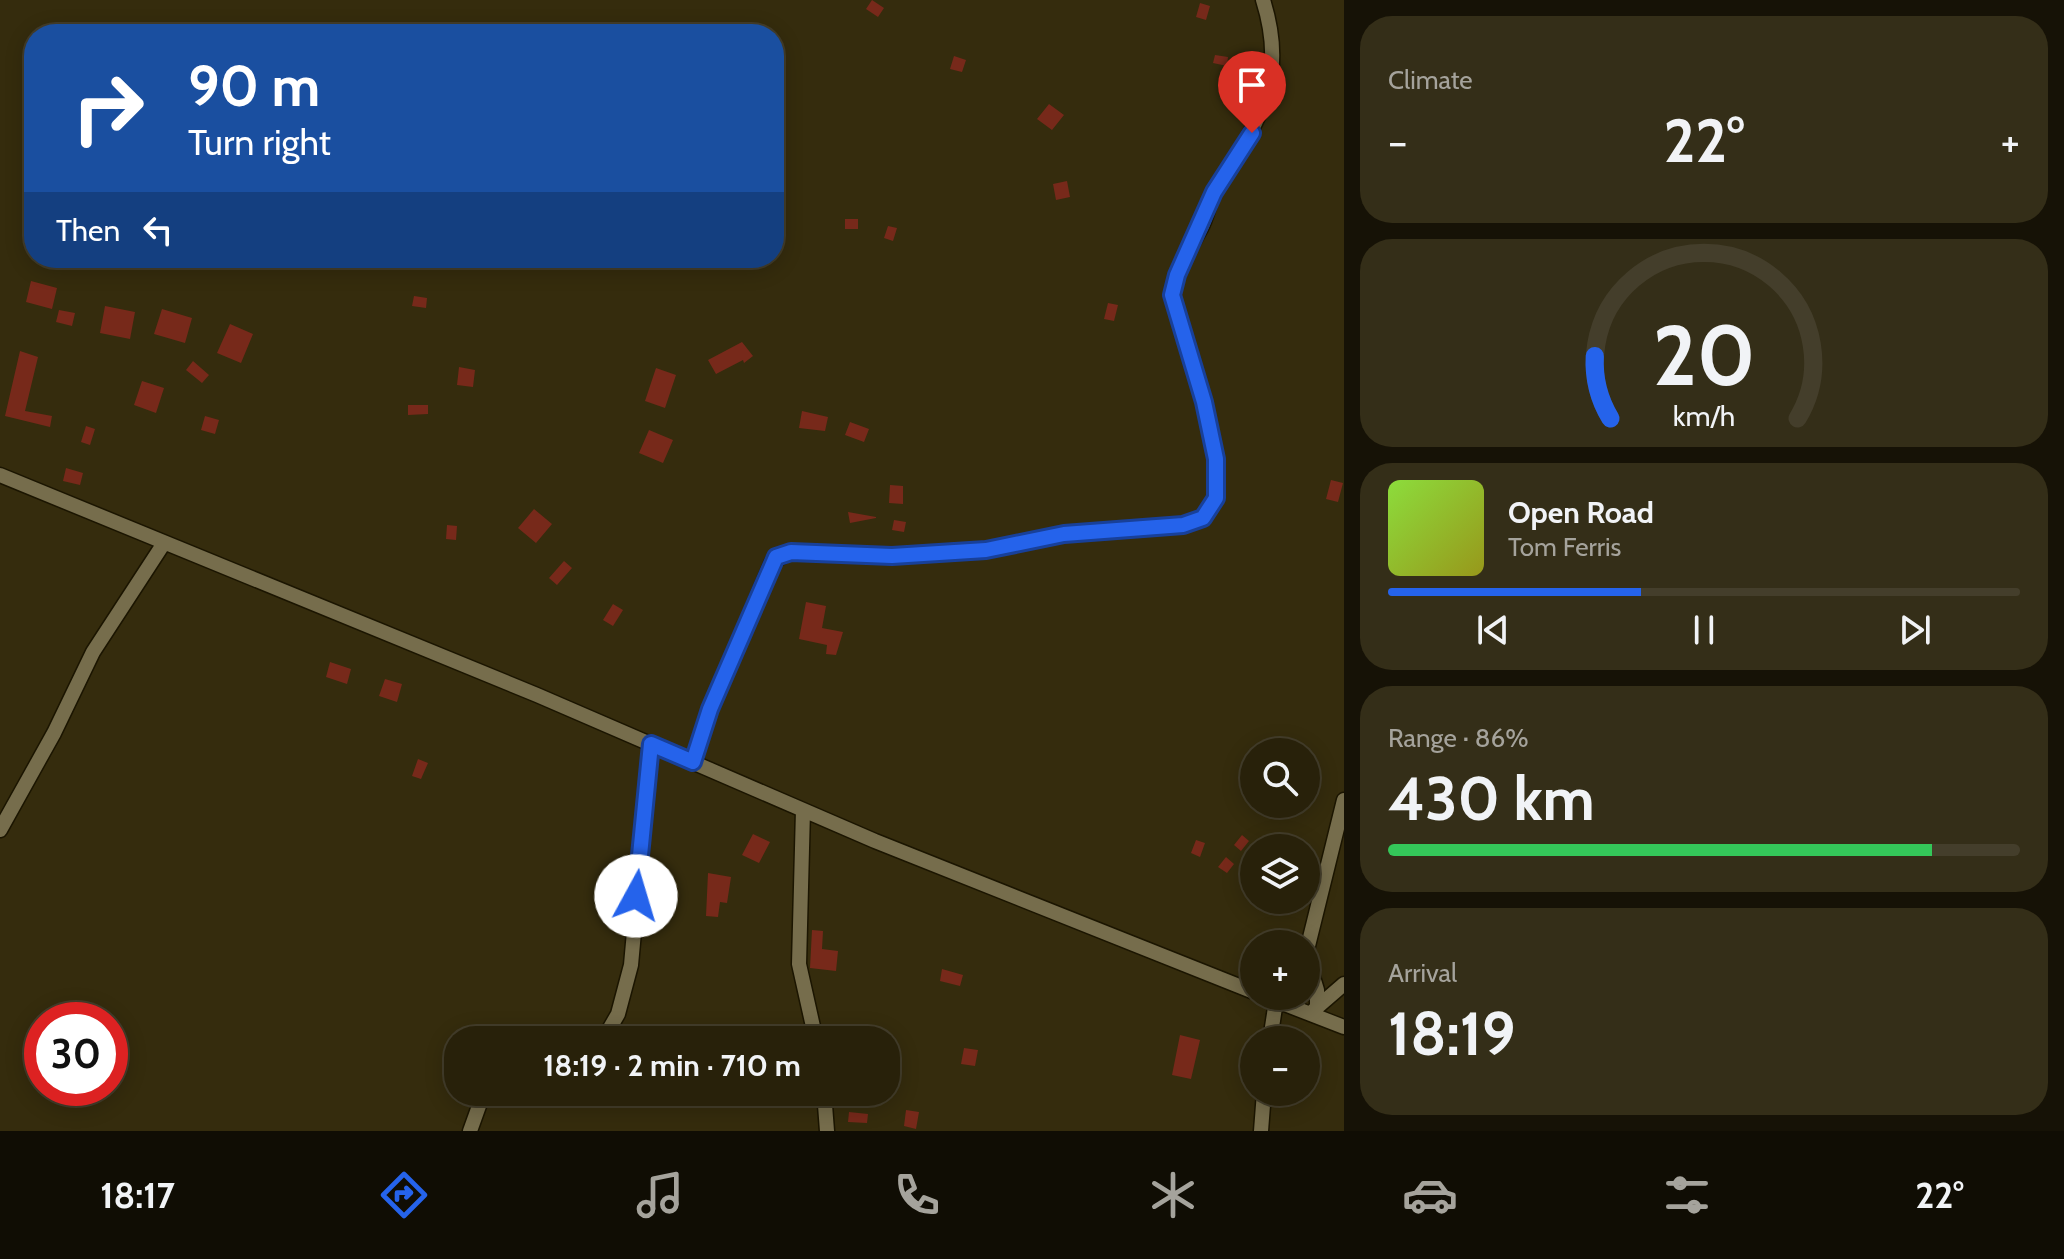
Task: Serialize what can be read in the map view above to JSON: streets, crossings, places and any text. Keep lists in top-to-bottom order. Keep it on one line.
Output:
{"page":{"tile":["Climate",["Range · 86%","430 km"],["Arrival","18:19"]],"turn":["90 m","Turn right"],"heat":["−","22°","+"],"then":"Then","song":["Open Road","Tom Ferris"],"map_buttons":["+","−"],"limit":"30","trip":"18:19 · 2 min · 710 m","tabs":["18:17","22°"],"gauge":["20","km/h"]}}
